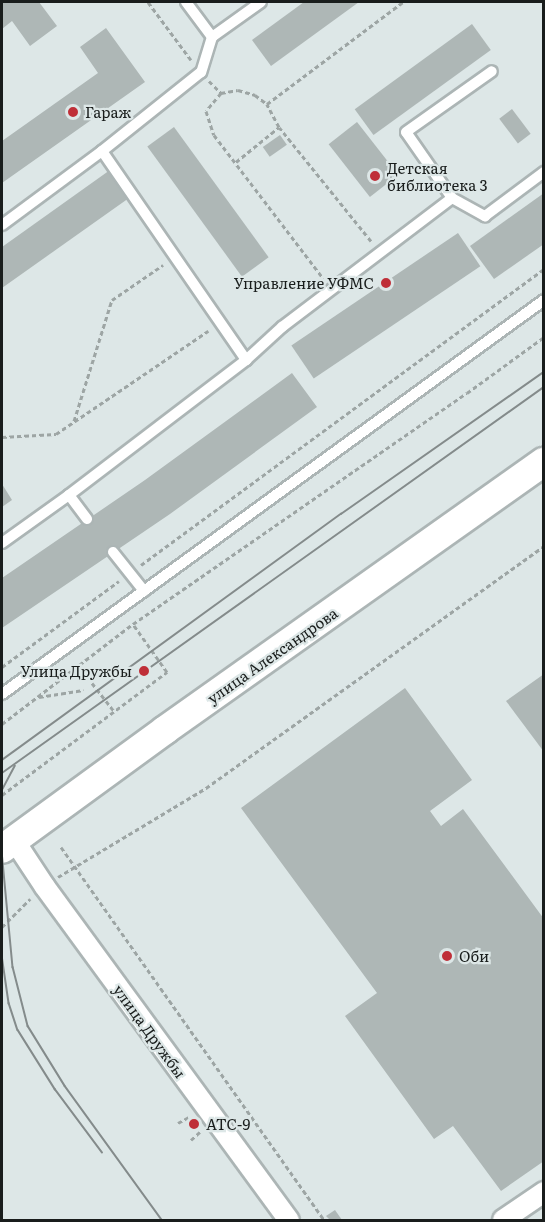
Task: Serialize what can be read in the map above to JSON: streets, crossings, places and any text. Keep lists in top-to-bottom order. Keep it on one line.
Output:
{"streets":{"main road":["улица Александрова"],"street":["улица Дружбы"]},"crossings":[["улица Александрова","улица Дружбы"]],"places":["Гараж","Детская библиотека 3","Управление УФМС","Улица Дружбы","Оби","АТС-9"]}
